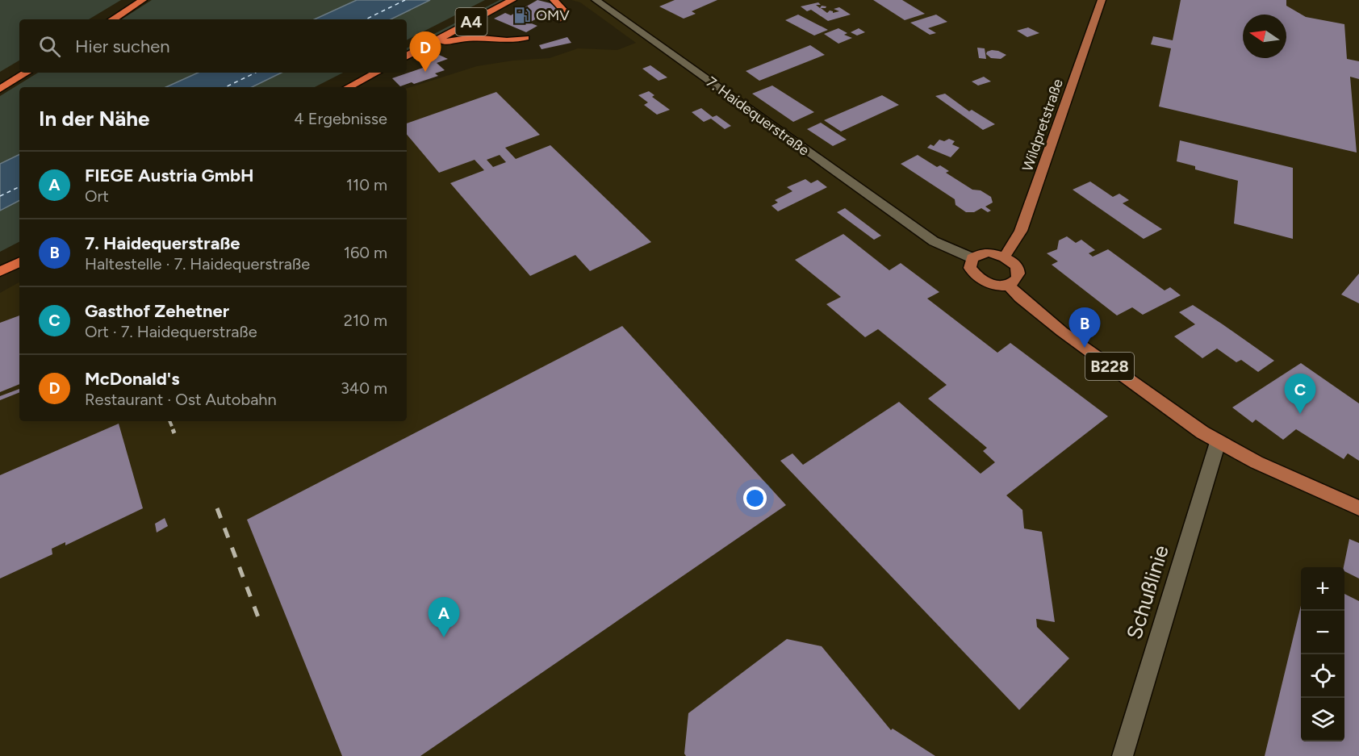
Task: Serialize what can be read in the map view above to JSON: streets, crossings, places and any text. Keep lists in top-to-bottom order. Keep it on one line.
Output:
{"streets":{"highway":["A4"],"main road":["Wildpretstraße","B228"],"street":["7. Haidequerstraße","Schußlinie"]},"crossings":[["7. Haidequerstraße","Wildpretstraße"],["7. Haidequerstraße","B228"],["Wildpretstraße","B228"],["B228","Schußlinie"]],"places":{"fuel station":["OMV"]},"north":"left","page":{"search":"Hier suchen","pins":["D","B","C","A"],"heading":["In der Nähe","4 Ergebnisse"],"list":[{"mark":"A","name":"FIEGE Austria GmbH","note":"Ort","value":"110 m"},{"mark":"B","name":"7. Haidequerstraße","note":"Haltestelle · 7. Haidequerstraße","value":"160 m"},{"mark":"C","name":"Gasthof Zehetner","note":"Ort · 7. Haidequerstraße","value":"210 m"},{"mark":"D","name":"McDonald's","note":"Restaurant · Ost Autobahn","value":"340 m"}],"map_buttons":["+","−"]}}
